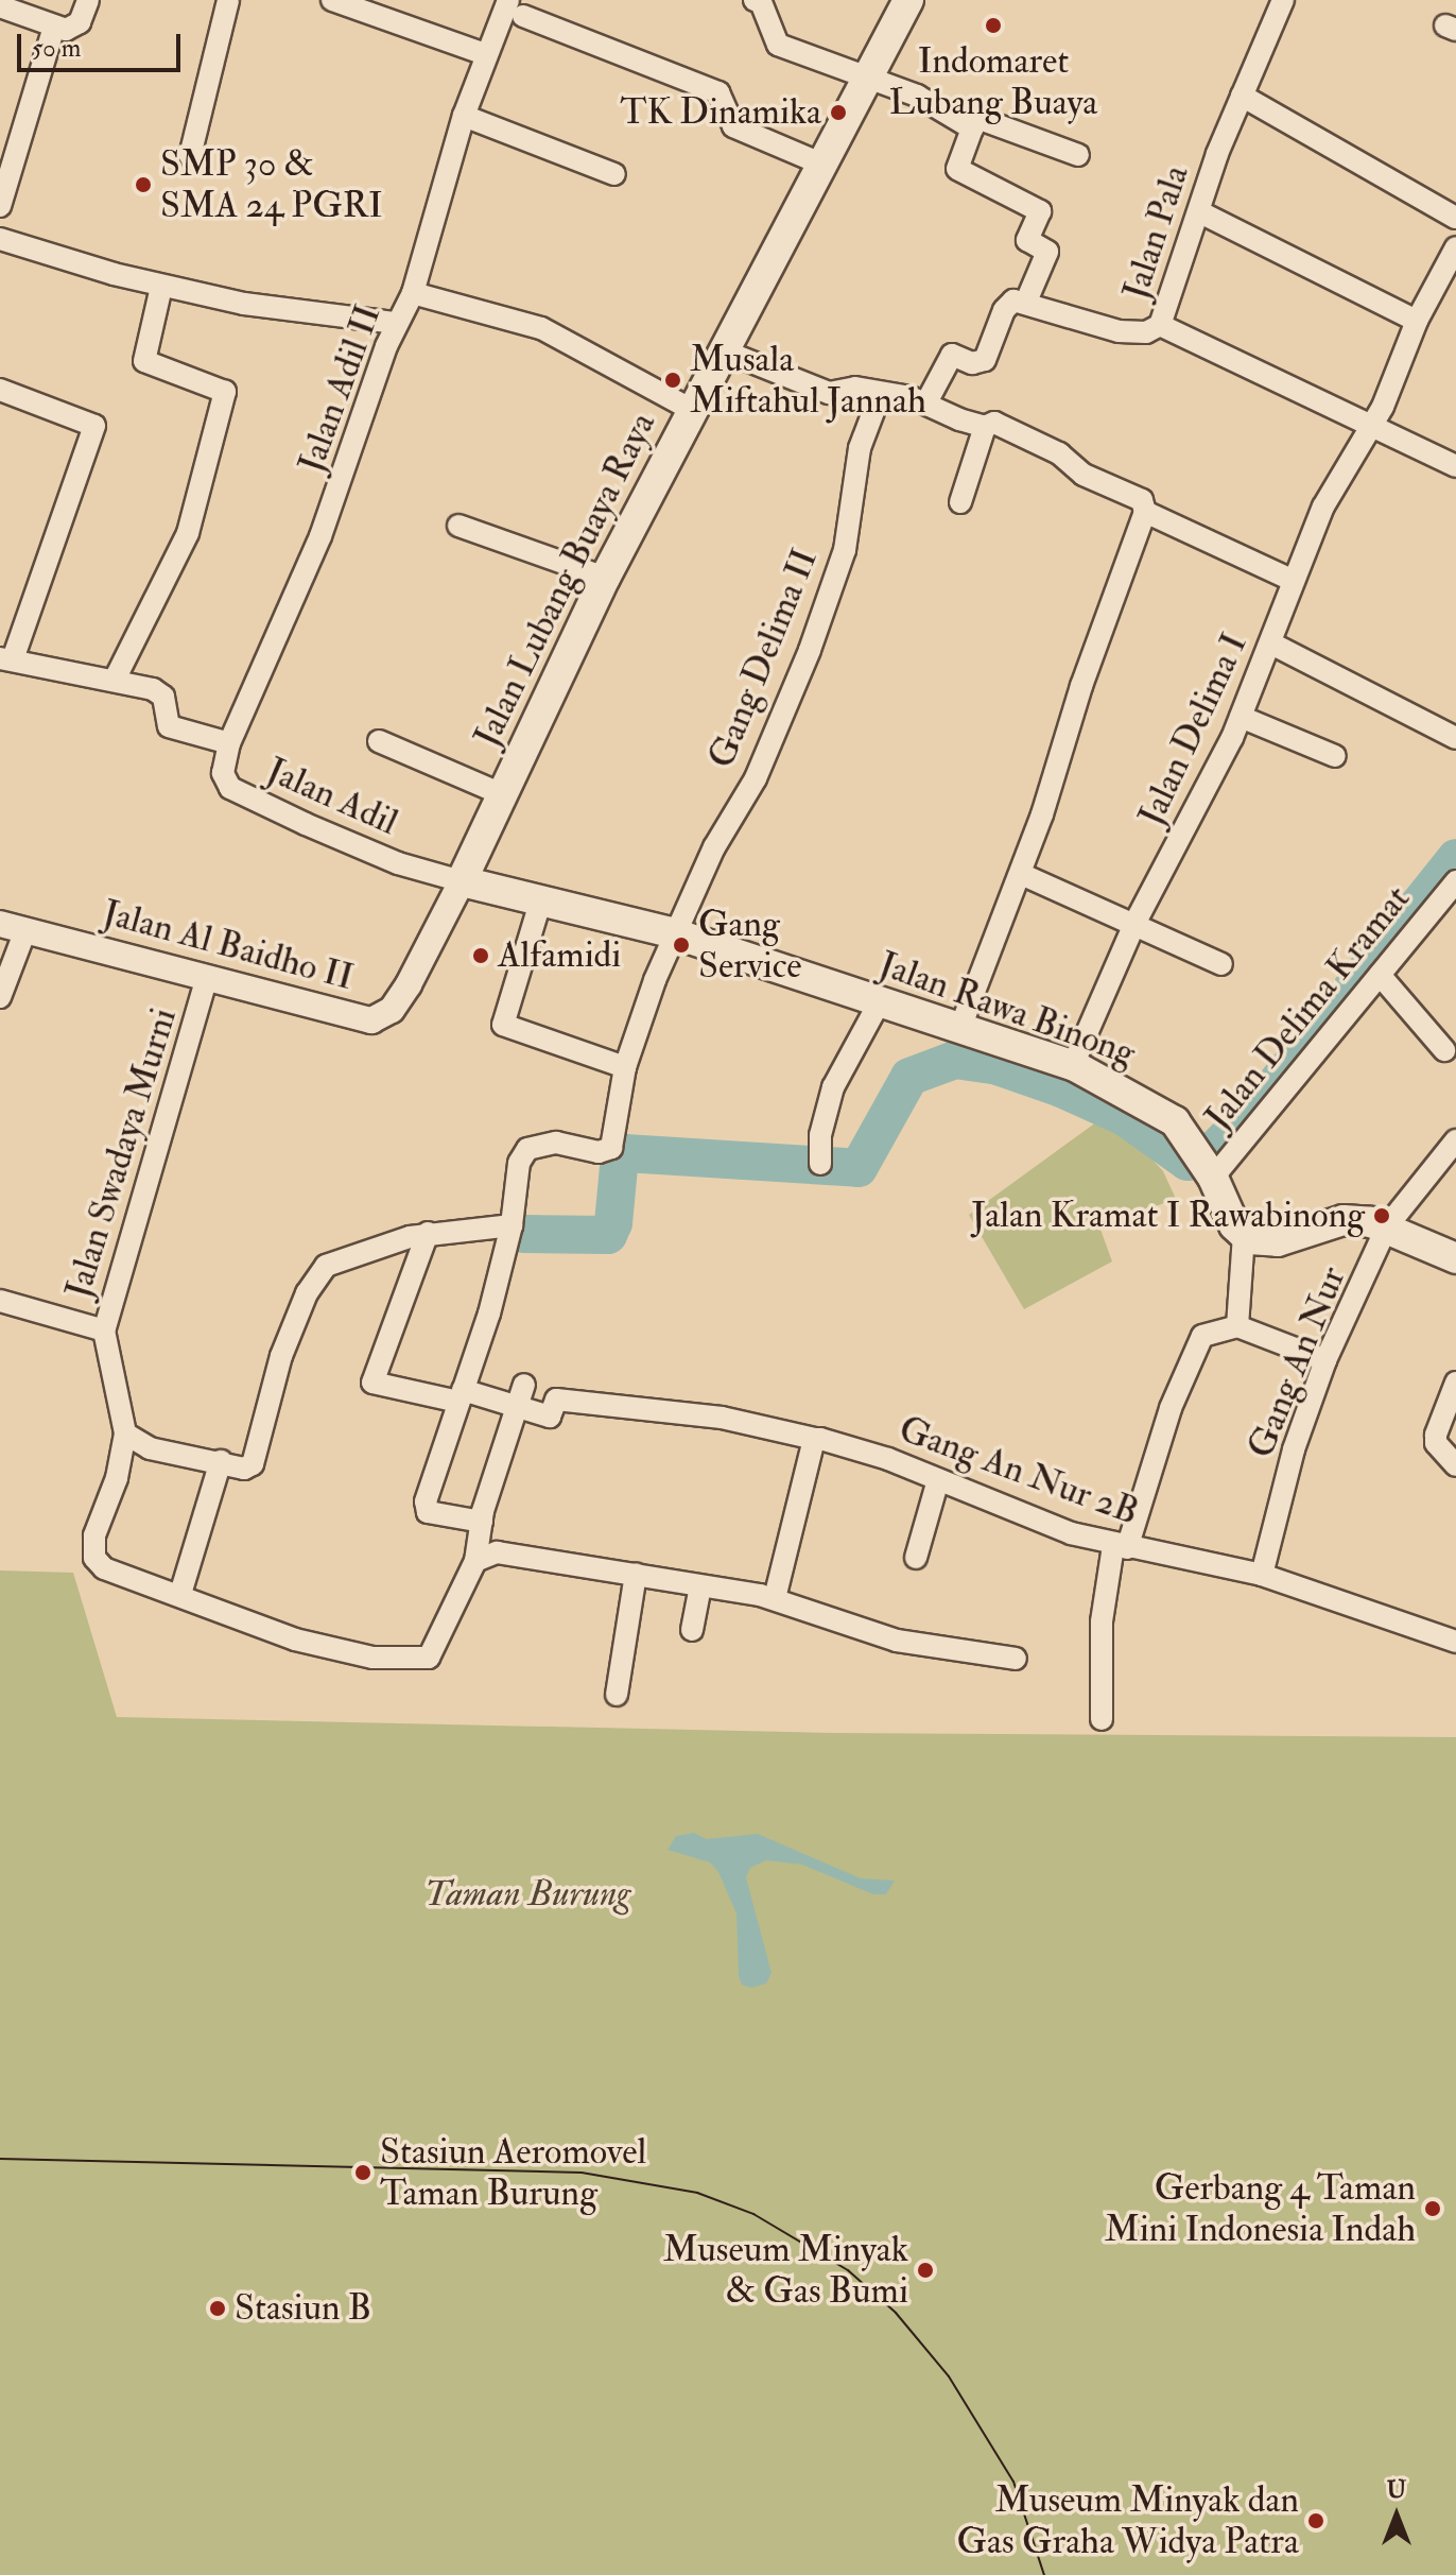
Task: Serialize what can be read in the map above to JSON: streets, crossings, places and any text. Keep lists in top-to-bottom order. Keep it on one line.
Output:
{"streets":{"main road":["Jalan Lubang Buaya Raya","Jalan Rawa Binong"],"street":["Jalan Pala","Jalan Adil II","Gang Delima II","Jalan Delima I","Jalan Adil","Jalan Al Baidho II","Jalan Delima Kramat","Jalan Swadaya Murni","Gang An Nur","Gang An Nur 2B"]},"crossings":[["Jalan Pala","Jalan Delima I"],["Jalan Adil II","Jalan Lubang Buaya Raya"],["Jalan Adil II","Jalan Adil"],["Jalan Lubang Buaya Raya","Jalan Adil"],["Jalan Lubang Buaya Raya","Jalan Al Baidho II"],["Jalan Lubang Buaya Raya","Jalan Rawa Binong"],["Gang Delima II","Jalan Rawa Binong"],["Jalan Delima I","Jalan Rawa Binong"],["Jalan Adil","Jalan Al Baidho II"],["Jalan Adil","Jalan Rawa Binong"],["Jalan Al Baidho II","Jalan Rawa Binong"],["Jalan Al Baidho II","Jalan Swadaya Murni"],["Jalan Delima Kramat","Jalan Rawa Binong"],["Gang An Nur","Gang An Nur 2B"]],"parks":["Taman Burung"],"places":["Indomaret Lubang Buaya","TK Dinamika","SMP 30 & SMA 24 PGRI","Musala Miftahul Jannah","Gang Service","Alfamidi","Jalan Kramat I Rawabinong","Stasiun Aeromovel Taman Burung","Gerbang 4 Taman Mini Indonesia Indah","Museum Minyak & Gas Bumi","Stasiun B","Museum Minyak dan Gas Graha Widya Patra"],"scale_bar":"50 m","north":"top"}
